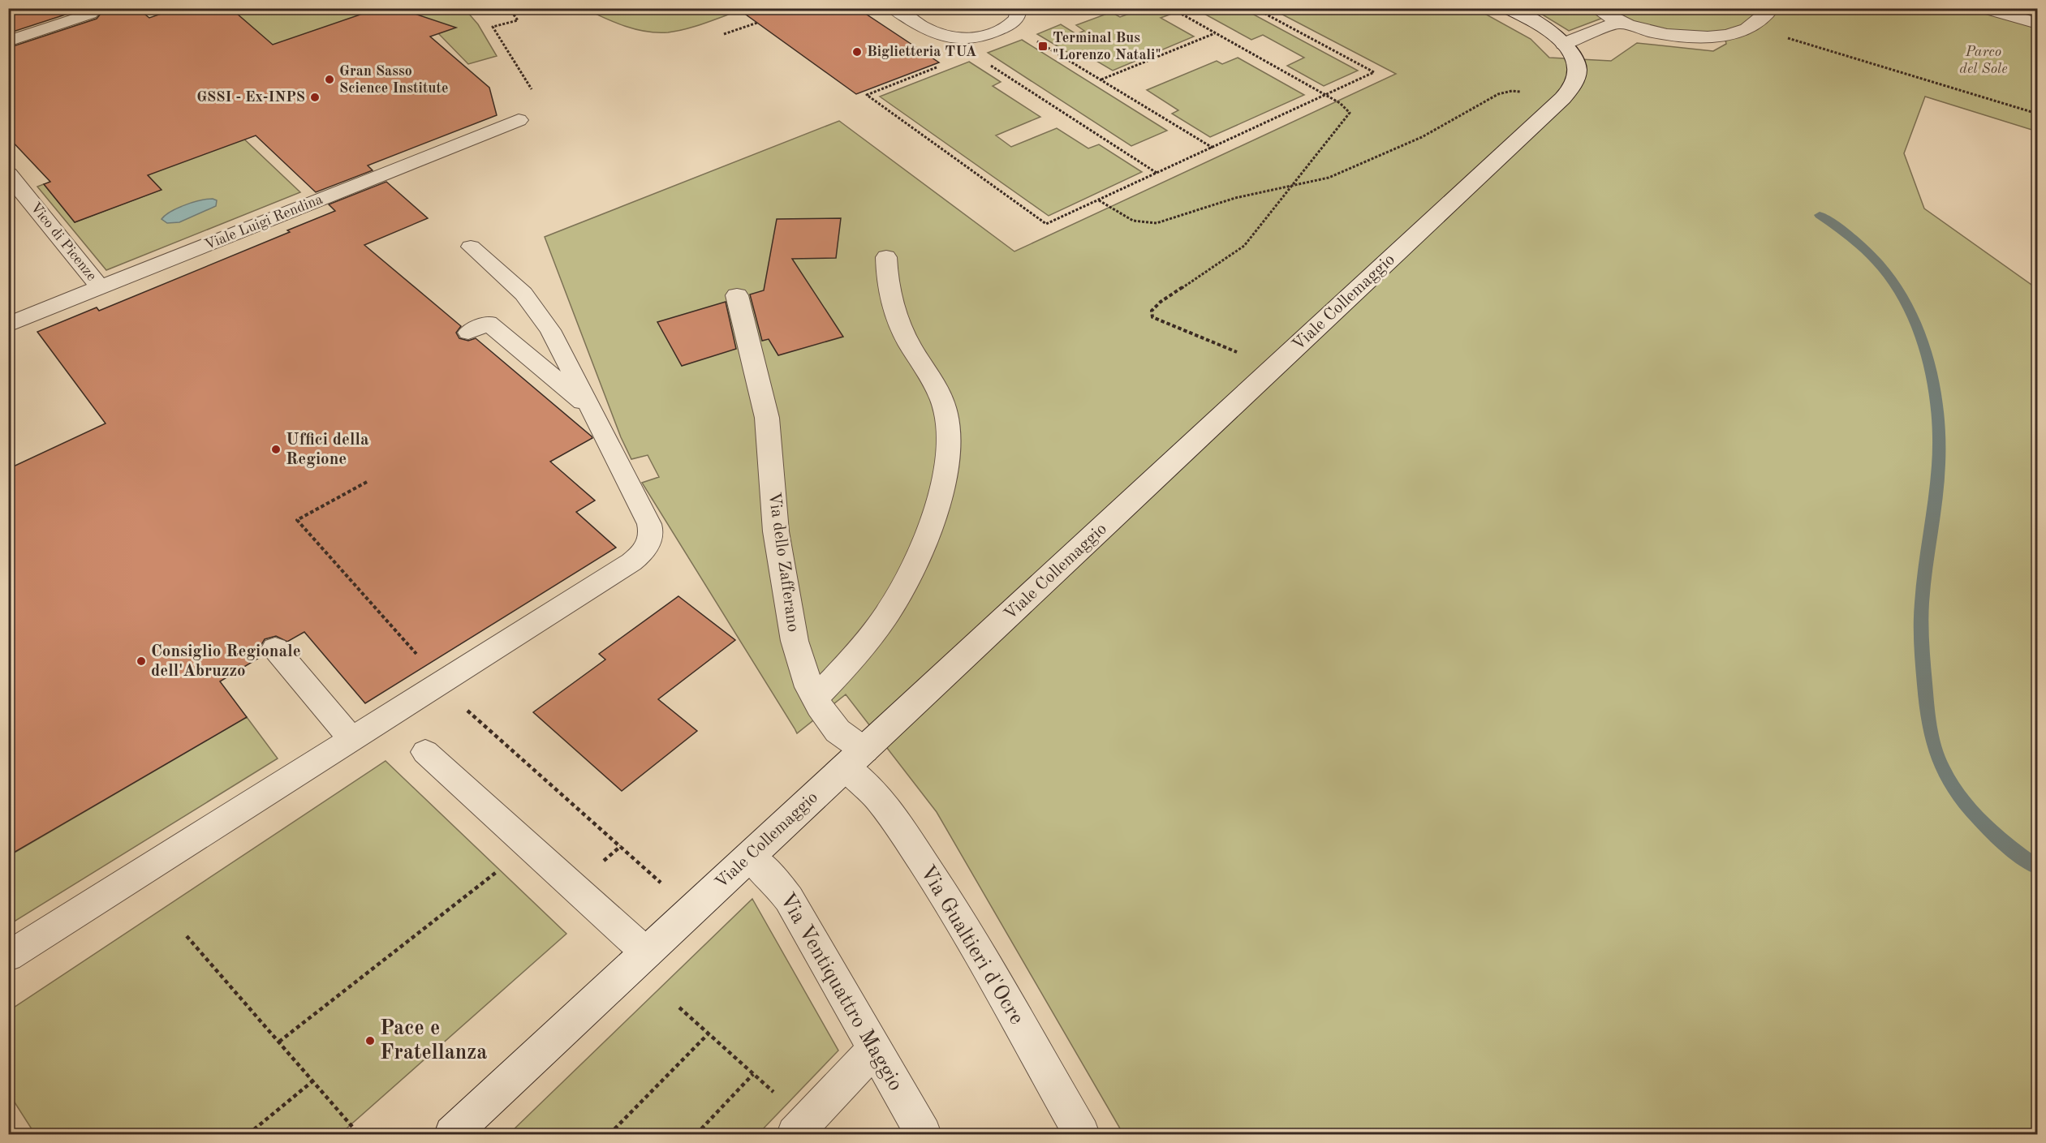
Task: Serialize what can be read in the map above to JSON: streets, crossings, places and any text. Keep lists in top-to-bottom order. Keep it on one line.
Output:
{"streets":{"street":["Viale Luigi Rendina","Vico di Picenze","Viale Collemaggio","Via dello Zafferano","Via Gualtieri d'Ocre","Via Ventiquattro Maggio"]},"crossings":[["Viale Luigi Rendina","Vico di Picenze"],["Viale Collemaggio","Via dello Zafferano"],["Viale Collemaggio","Via Gualtieri d'Ocre"],["Viale Collemaggio","Via Ventiquattro Maggio"],["Via dello Zafferano","Via Gualtieri d'Ocre"]],"parks":["Parco del Sole"],"places":{"transit":["Terminal Bus \"Lorenzo Natali\""],"other":["Biglietteria TUA","Gran Sasso Science Institute","GSSI - Ex-INPS","Uffici della Regione","Consiglio Regionale dell'Abruzzo","Pace e Fratellanza"]}}
